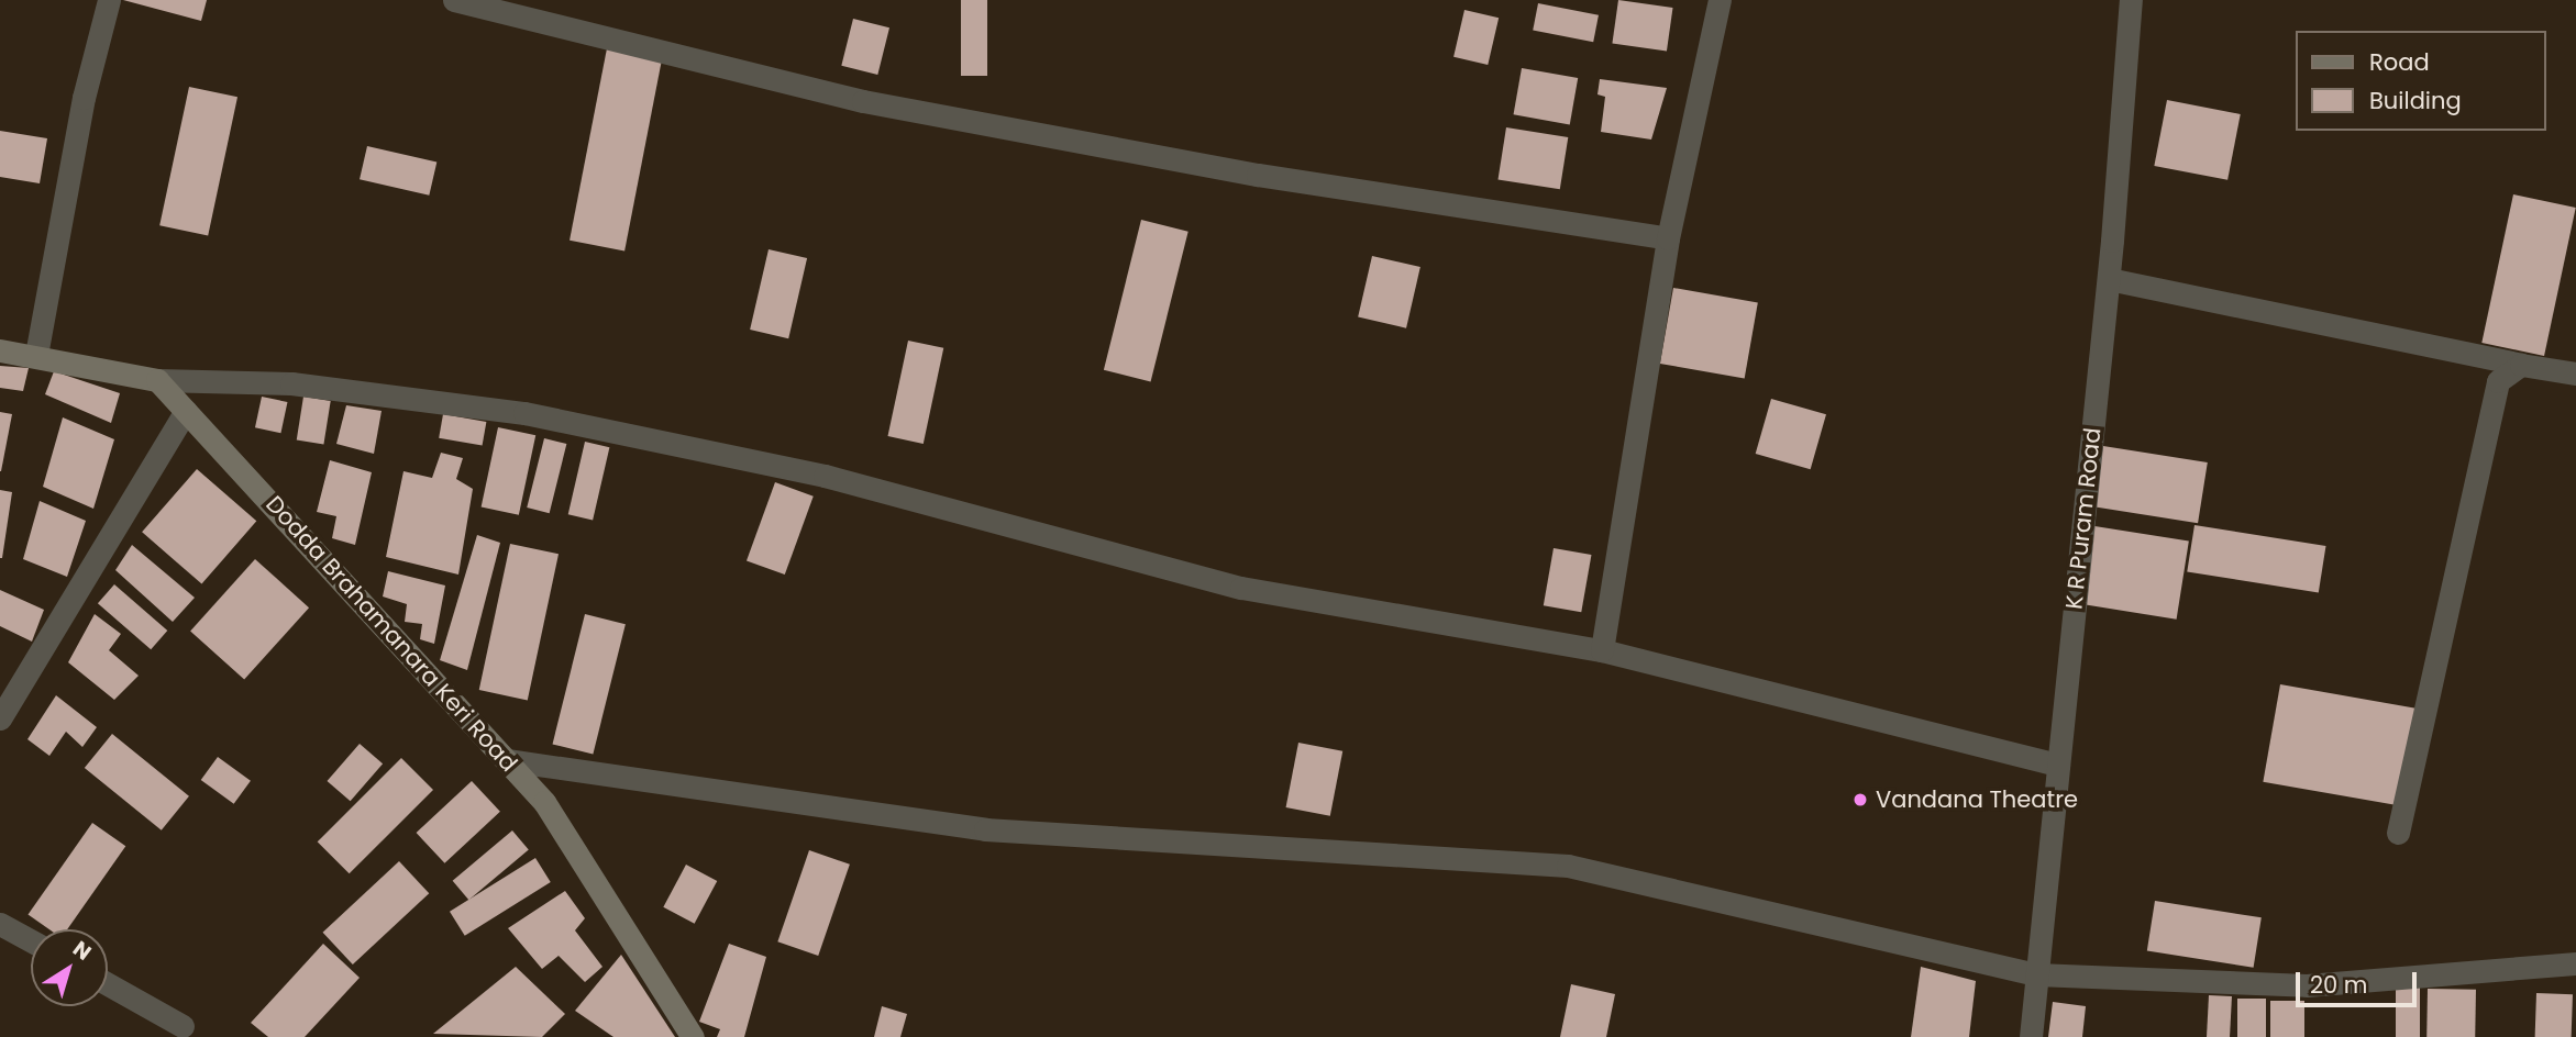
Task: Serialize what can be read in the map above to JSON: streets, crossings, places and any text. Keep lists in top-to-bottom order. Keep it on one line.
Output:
{"streets":{"street":["K R Puram Road","Dodda Brahamanara Keri Road"]},"places":["Vandana Theatre"],"legend":["Road","Building"],"scale_bar":"20 m","north":"top right"}
